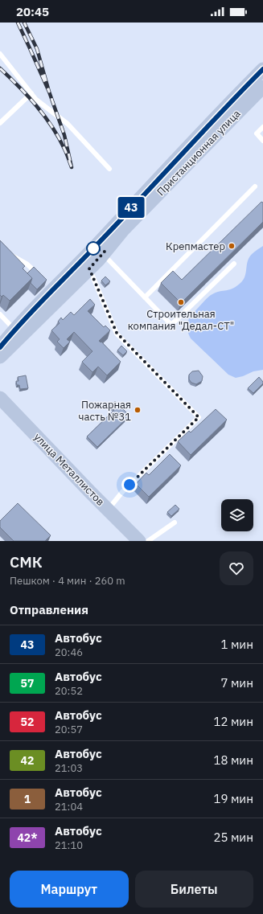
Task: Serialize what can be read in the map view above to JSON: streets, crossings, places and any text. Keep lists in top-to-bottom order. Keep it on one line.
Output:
{"streets":{"main road":["Пристанционная улица","улица Металлистов"]},"places":["Крепмастер","Строительная компания \"Дедал-СТ\"","Пожарная часть №31"],"lines":["bus line 43"],"page":{"status":"20:45","on_map":"43","heading":[["СМК","Пешком · 4 мин · 260 m"],"Отправления"],"list":[{"mark":"43","name":"Автобус","note":"20:46","value":"1 мин"},{"mark":"57","name":"Автобус","note":"20:52","value":"7 мин"},{"mark":"52","name":"Автобус","note":"20:57","value":"12 мин"},{"mark":"42","name":"Автобус","note":"21:03","value":"18 мин"},{"mark":"1","name":"Автобус","note":"21:04","value":"19 мин"},{"mark":"42*","name":"Автобус","note":"21:10","value":"25 мин"}],"buttons":["Маршрут","Билеты"]}}
